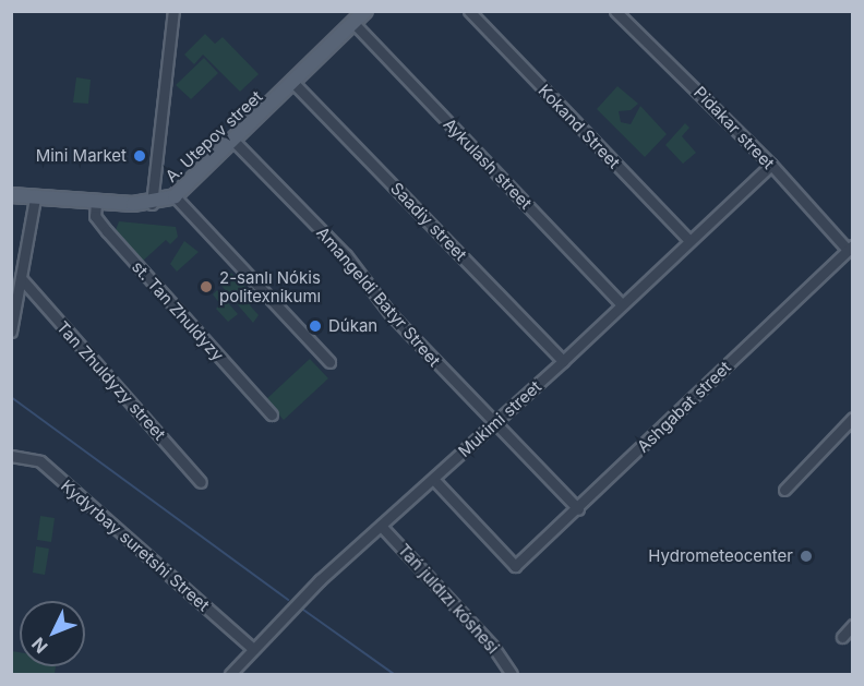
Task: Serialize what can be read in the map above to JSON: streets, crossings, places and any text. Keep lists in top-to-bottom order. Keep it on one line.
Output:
{"streets":{"main road":["A. Utepov street"],"street":["Kokand Street","Pidakar street","Aykulash street","Saadiy street","Amangeldi Batyr Street","st. Tan Zhuldyzy","Tan Zhuldyzy street","Ashgabat street","Mukimi street","Kydyrbay suretshi Street","Tań juldızı kóshesi"]},"crossings":[["Kokand Street","Mukimi street"],["Pidakar street","Ashgabat street"],["Pidakar street","Mukimi street"],["A. Utepov street","Aykulash street"],["A. Utepov street","Saadiy street"],["A. Utepov street","Amangeldi Batyr Street"],["A. Utepov street","st. Tan Zhuldyzy"],["Aykulash street","Mukimi street"],["Saadiy street","Mukimi street"],["Amangeldi Batyr Street","Ashgabat street"],["Amangeldi Batyr Street","Mukimi street"],["Ashgabat street","Mukimi street"],["Mukimi street","Kydyrbay suretshi Street"],["Mukimi street","Tań juldızı kóshesi"]],"places":["Mini Market","2-sanlı Nókis politexnikumı","Dúkan","Hydrometeocenter"],"north":"bottom left"}
